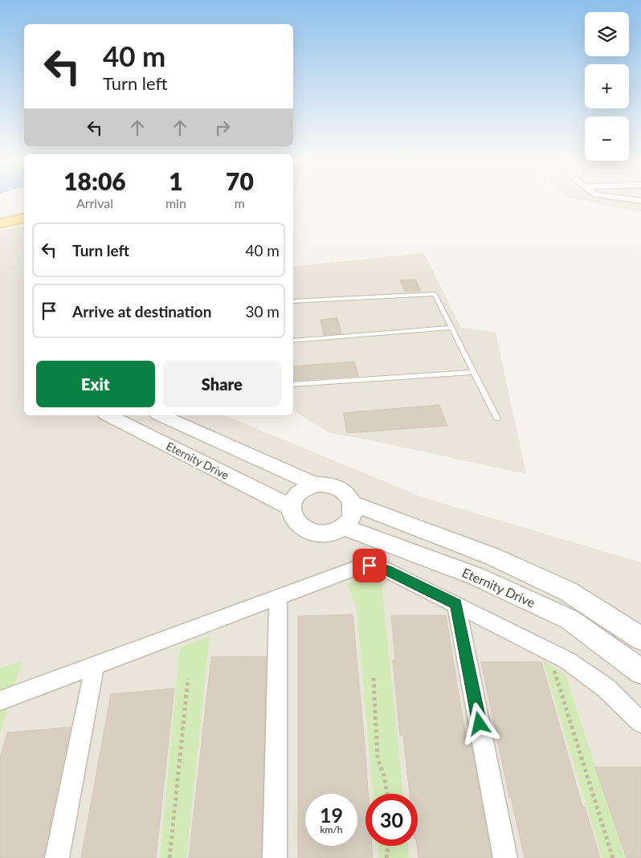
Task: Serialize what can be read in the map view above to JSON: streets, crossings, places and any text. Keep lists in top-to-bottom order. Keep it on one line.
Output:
{"streets":{"street":["Eternity Drive"]},"page":{"map_buttons":["+","−"],"turn":["40 m","Turn left"],"eta":["18:06","Arrival","1","min","70","m"],"list":[{"name":"Turn left","value":"40 m"},{"name":"Arrive at destination","value":"30 m"}],"buttons":["Exit","Share"],"speed":"19 km/h","limit":"30"}}
